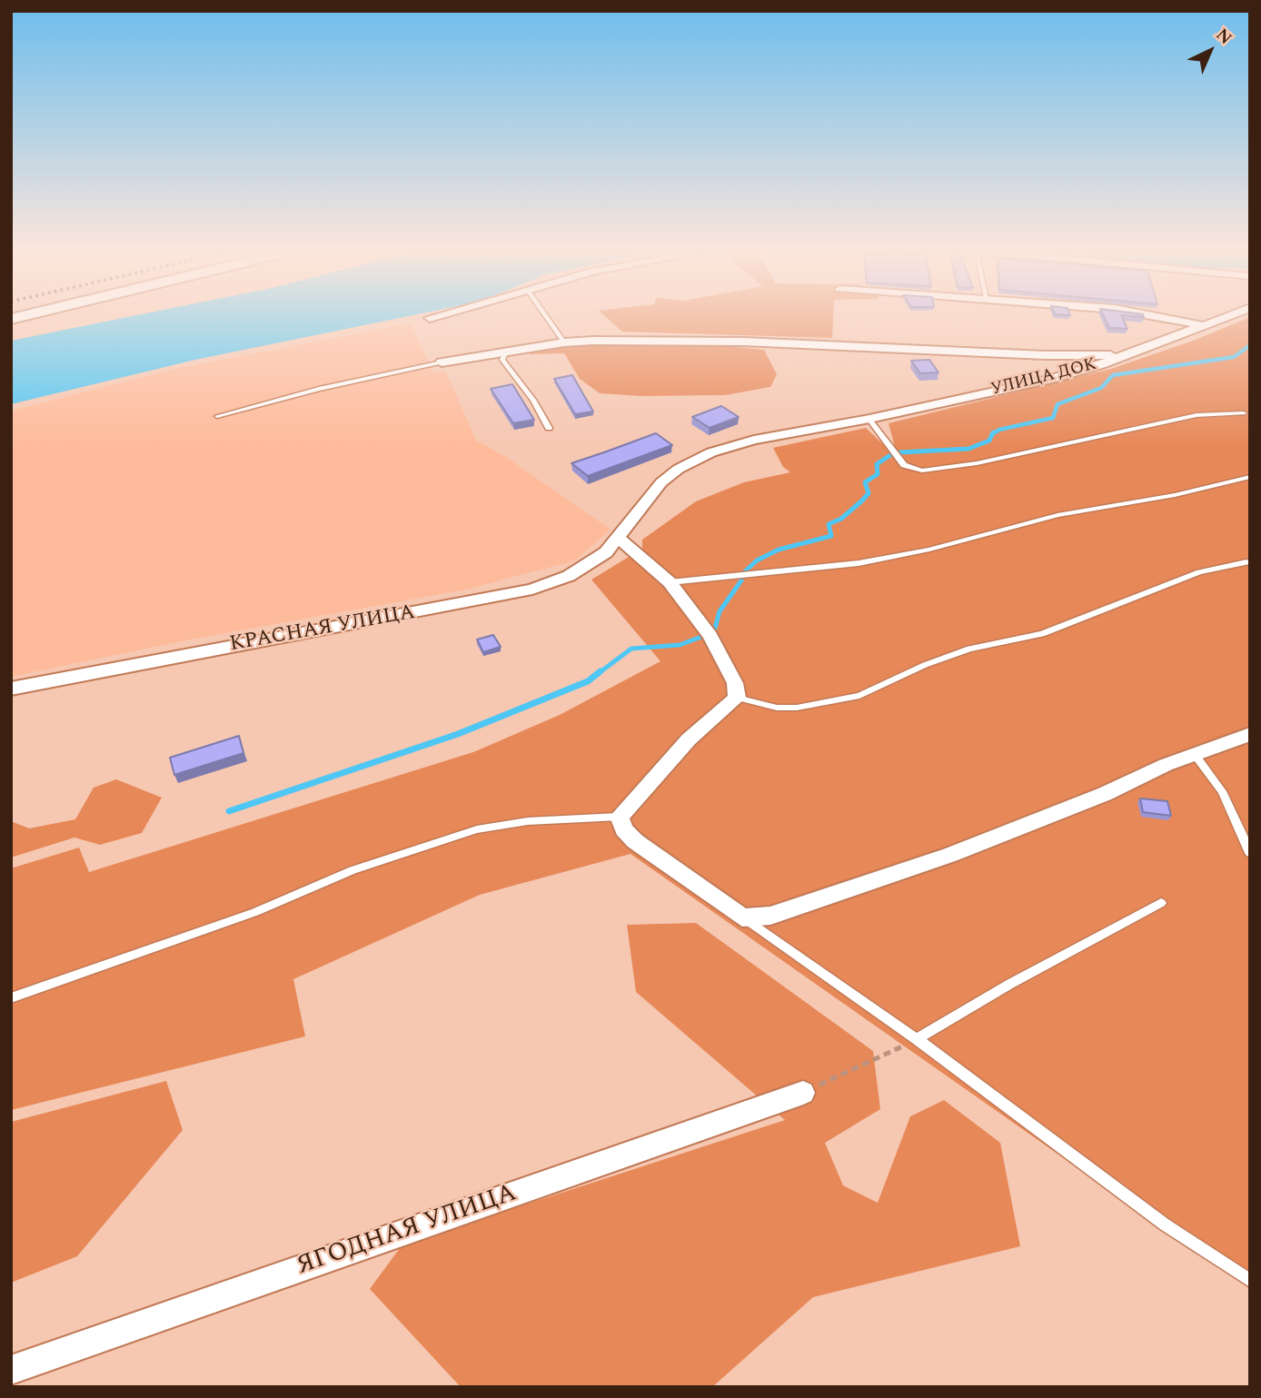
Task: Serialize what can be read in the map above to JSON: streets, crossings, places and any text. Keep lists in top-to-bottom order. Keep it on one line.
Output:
{"streets":{"street":["УЛИЦА ДОК","КРАСНАЯ УЛИЦА","ЯГОДНАЯ УЛИЦА"]},"crossings":[["УЛИЦА ДОК","КРАСНАЯ УЛИЦА"]],"north":"top right"}
